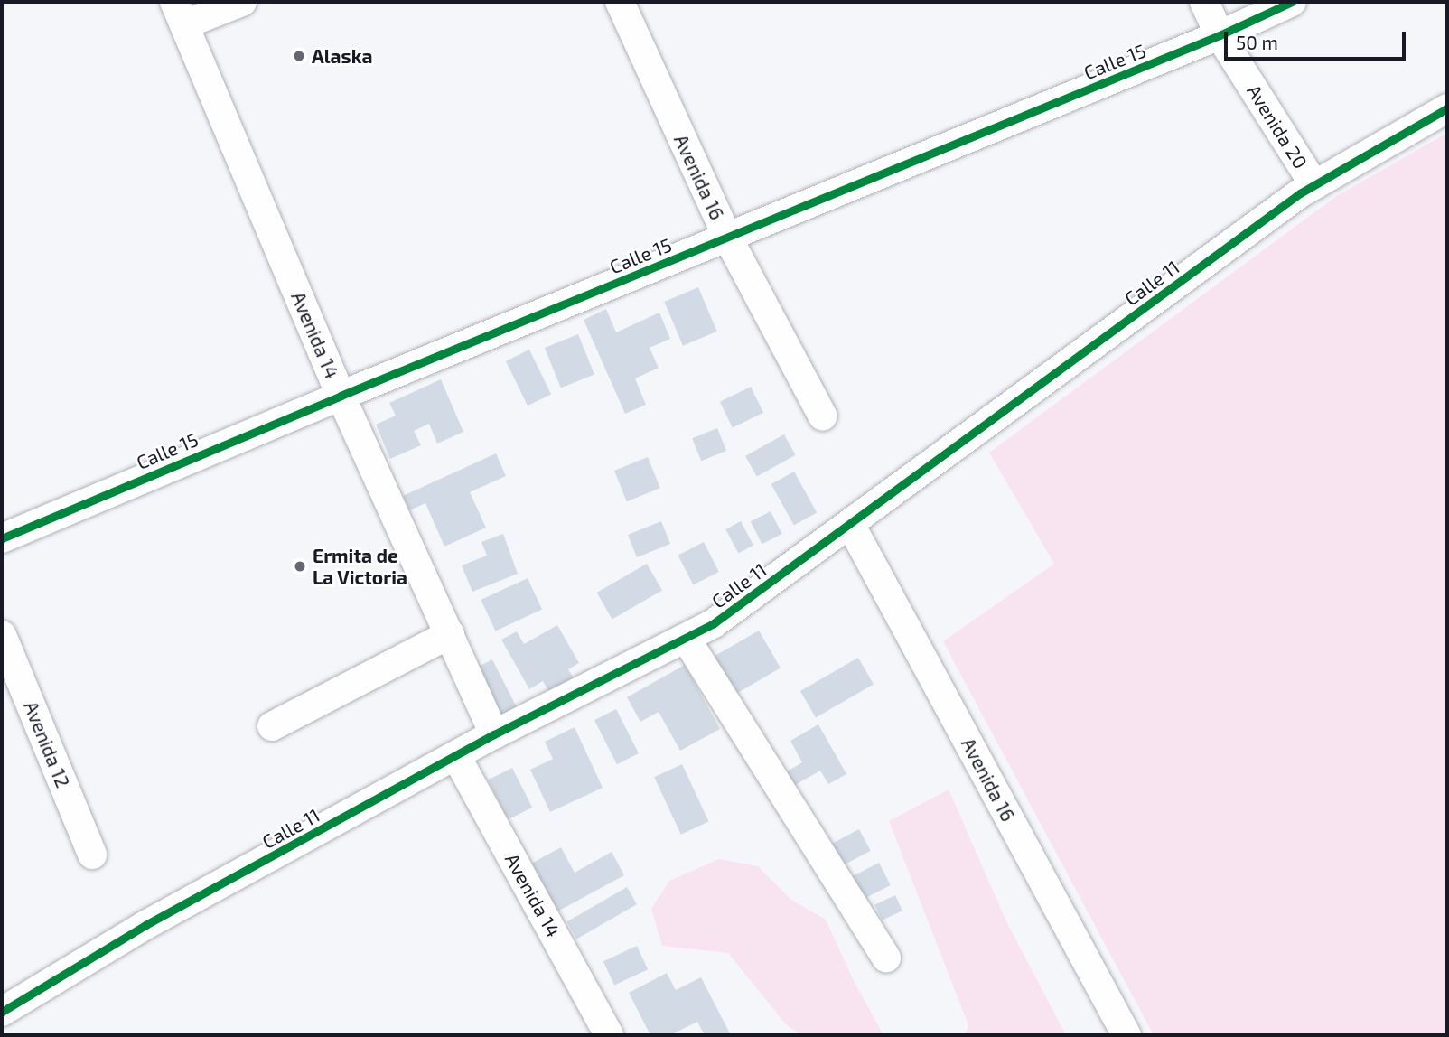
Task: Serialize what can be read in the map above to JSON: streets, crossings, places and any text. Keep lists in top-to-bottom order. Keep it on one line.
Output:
{"streets":{"street":["Calle 15","Avenida 20","Avenida 16","Calle 11","Avenida 14","Avenida 12"]},"crossings":[["Calle 15","Avenida 20"],["Calle 15","Avenida 16"],["Calle 15","Avenida 14"],["Avenida 20","Calle 11"],["Avenida 16","Calle 11"],["Calle 11","Avenida 14"]],"places":["Alaska","Ermita de La Victoria"],"scale_bar":"50 m"}
